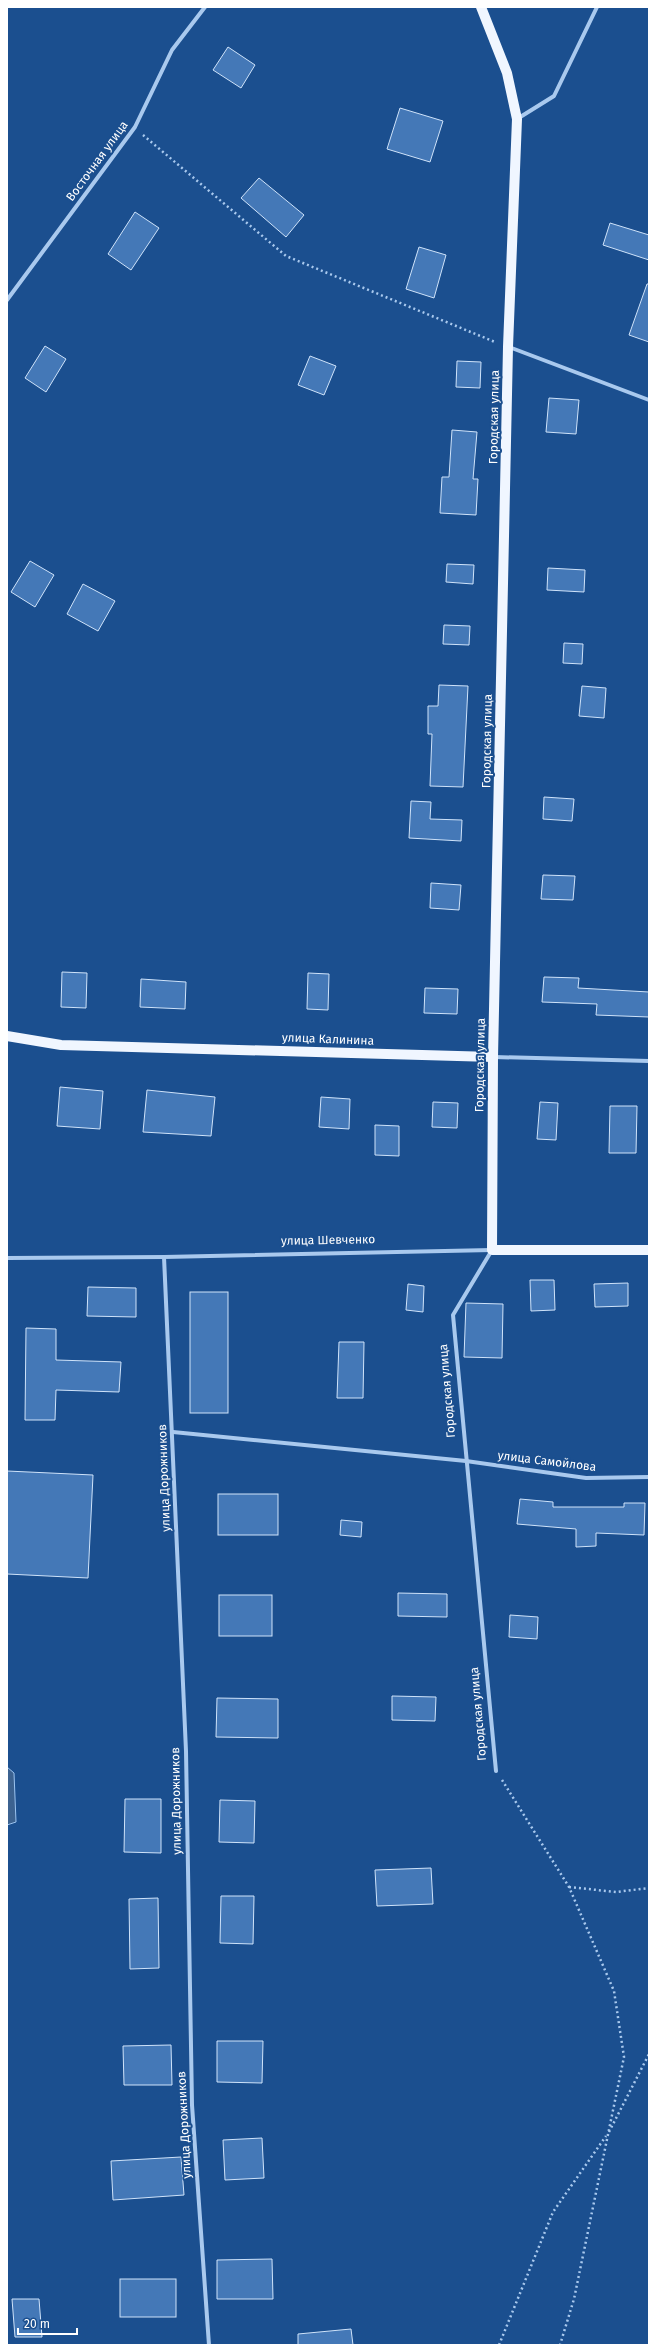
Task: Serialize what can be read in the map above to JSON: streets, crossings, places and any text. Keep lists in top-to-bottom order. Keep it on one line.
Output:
{"streets":{"main road":["Городская улица","улица Калинина","улица Шевченко"],"street":["Восточная улица","улица Самойлова","улица Дорожников"]},"crossings":[["Городская улица","улица Калинина"],["Городская улица","улица Шевченко"],["Городская улица","улица Самойлова"],["улица Шевченко","улица Дорожников"],["улица Самойлова","улица Дорожников"]],"scale_bar":"20 m"}
